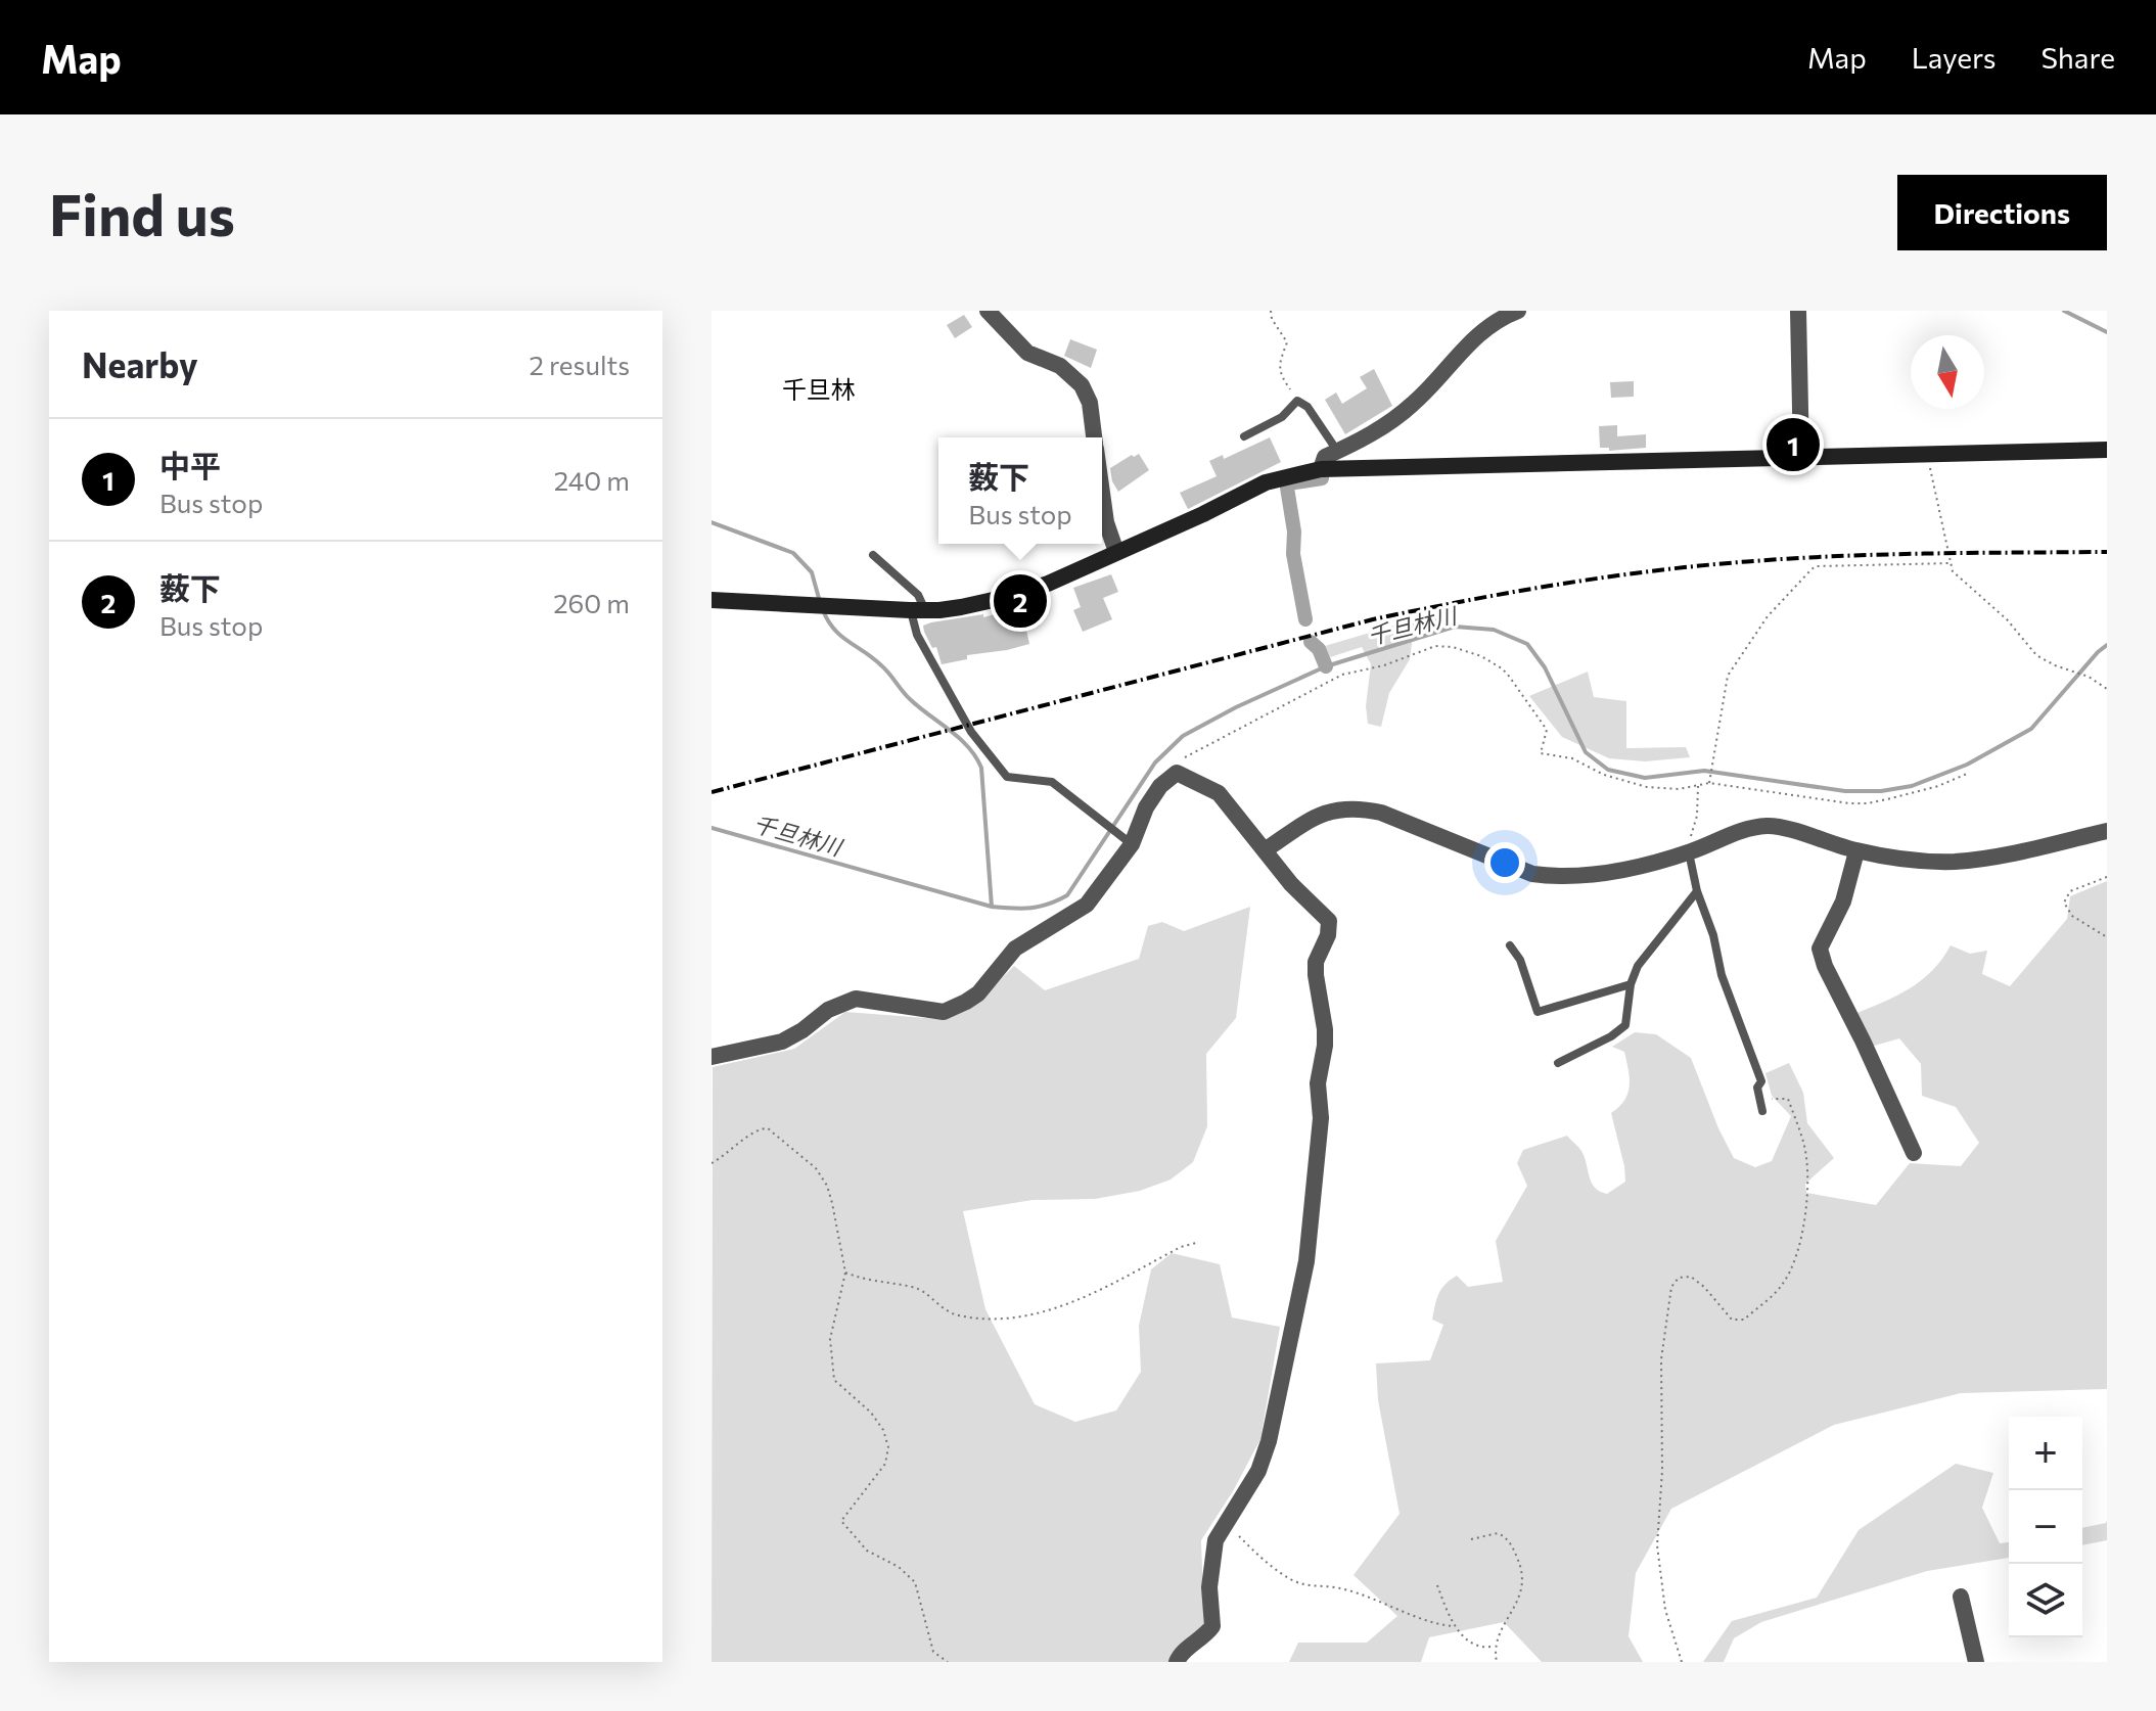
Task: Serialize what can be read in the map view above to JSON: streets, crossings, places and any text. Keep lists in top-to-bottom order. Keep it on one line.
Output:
{"districts":["千旦林"],"water":["千旦林川"],"north":"bottom","page":{"header":"Map","nav":["Map","Layers","Share"],"buttons":"Directions","title":"Find us","heading":["Nearby","2 results"],"pins":["1","2"],"list":[{"mark":"1","name":"中平","note":"Bus stop","value":"240 m"},{"mark":"2","name":"薮下","note":"Bus stop","value":"260 m"}],"popup":["薮下","Bus stop"],"map_buttons":["+","−"]}}
